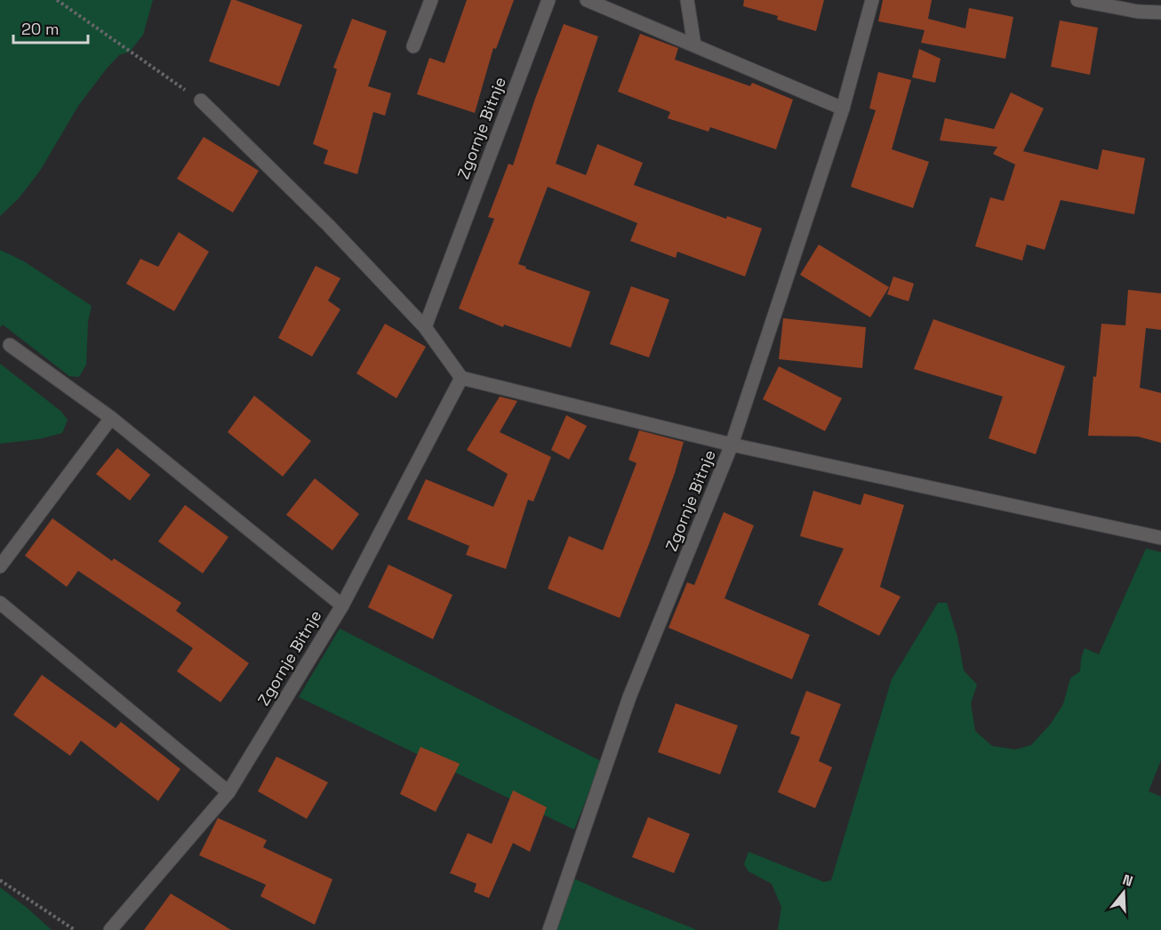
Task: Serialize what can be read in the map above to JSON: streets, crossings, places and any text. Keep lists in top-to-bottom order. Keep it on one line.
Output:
{"streets":{"street":["Zgornje Bitnje"]},"scale_bar":"20 m","north":"top"}
